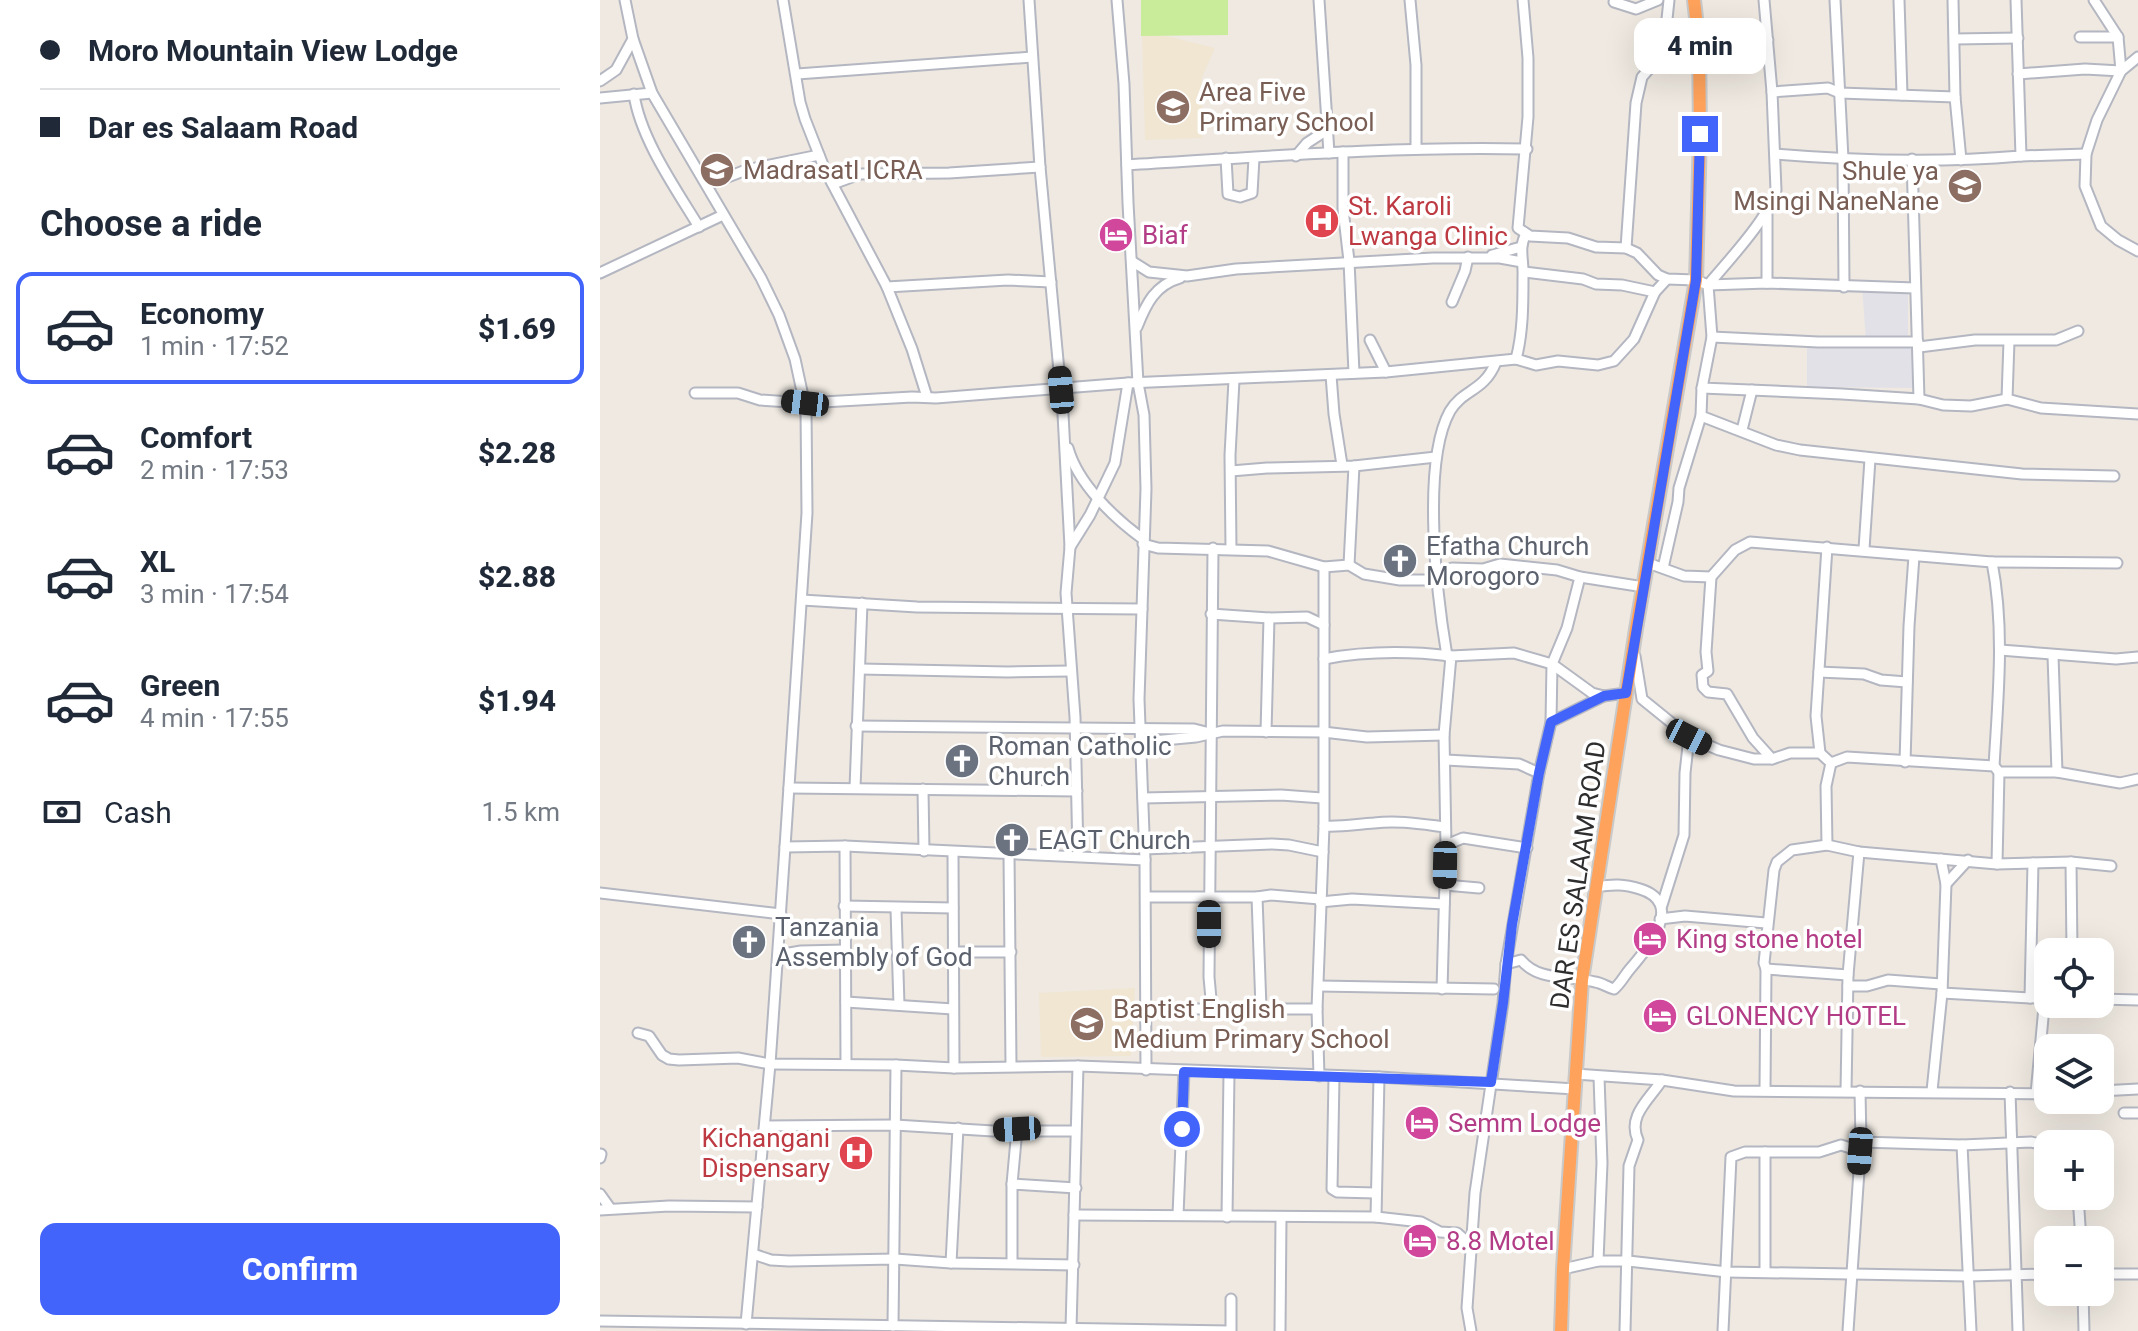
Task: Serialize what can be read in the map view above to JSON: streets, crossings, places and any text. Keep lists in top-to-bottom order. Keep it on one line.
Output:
{"streets":{"highway":["DAR ES SALAAM ROAD"]},"places":{"school or university":["Area Five Primary School","Madrasatl ICRA","Shule ya Msingi NaneNane","Baptist English Medium Primary School"],"hospital":["St. Karoli Lwanga Clinic","Kichangani Dispensary"],"hotel":["Biaf","King stone hotel","GLONENCY HOTEL","Semm Lodge","8.8 Motel"],"church":["Efatha Church Morogoro","Roman Catholic Church","EAGT Church","Tanzania Assembly of God"]},"page":{"banner":["Moro Mountain View Lodge","Dar es Salaam Road"],"bubble":"4 min","heading":"Choose a ride","list":[{"name":"Economy","note":"1 min · 17:52","value":"$1.69"},{"name":"Comfort","note":"2 min · 17:53","value":"$2.28"},{"name":"XL","note":"3 min · 17:54","value":"$2.88"},{"name":"Green","note":"4 min · 17:55","value":"$1.94"}],"pay":["Cash","1.5 km"],"map_buttons":["+","−"],"buttons":"Confirm"}}
